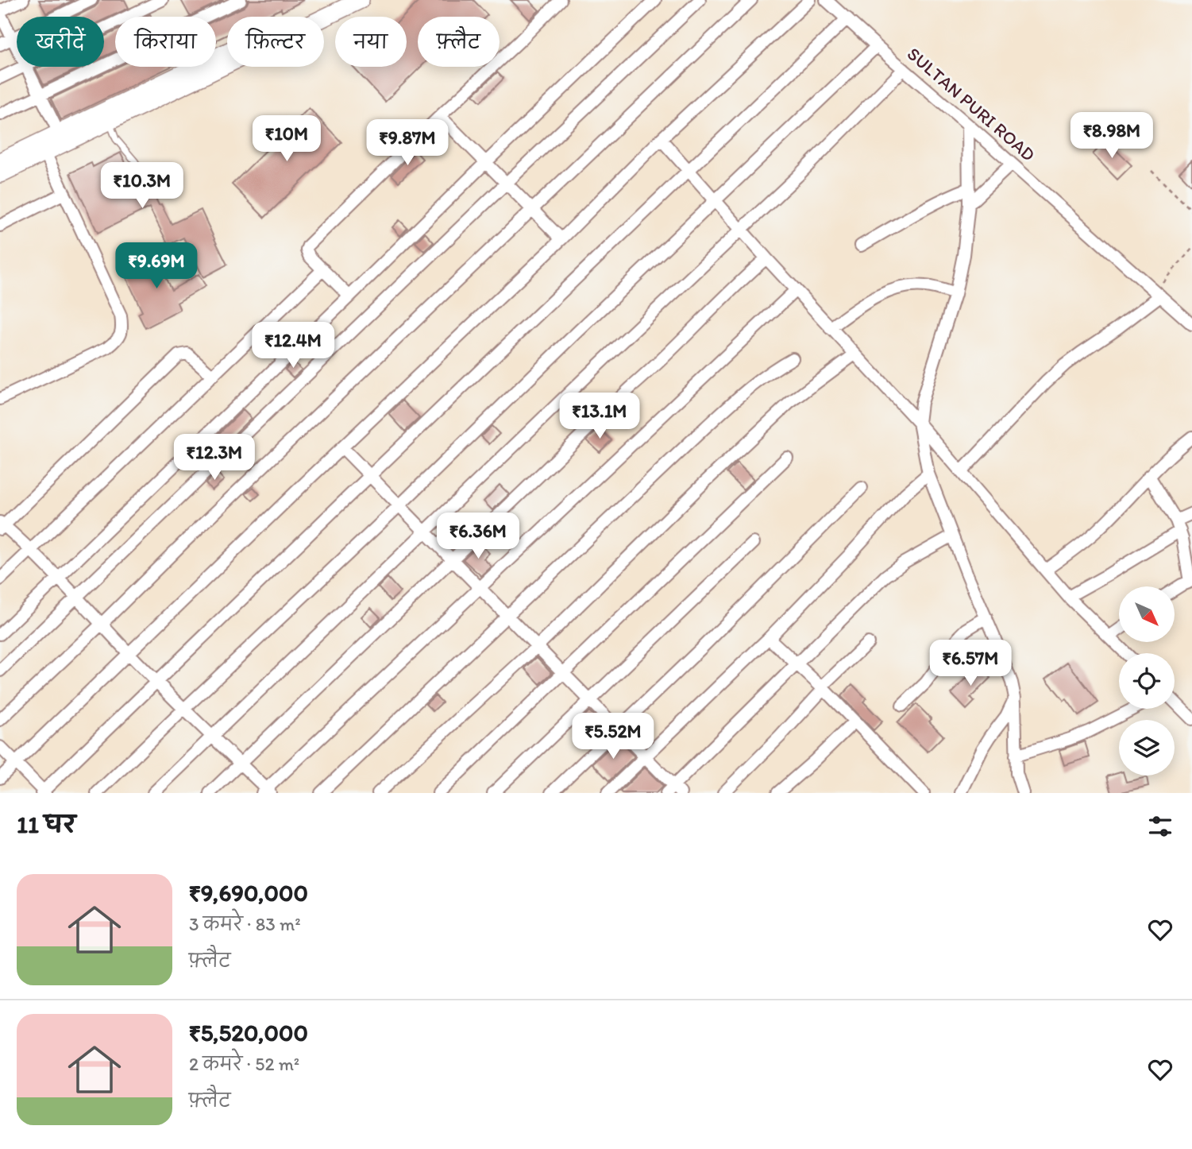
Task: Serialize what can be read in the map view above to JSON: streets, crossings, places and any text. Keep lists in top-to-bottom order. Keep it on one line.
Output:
{"streets":{"street":["SULTAN PURI ROAD"]},"north":"bottom right","page":{"chip":["खरीदें","किराया","फ़िल्टर","नया","फ़्लैट"],"price":["₹8.98M","₹10M","₹9.87M","₹10.3M","₹9.69M","₹12.4M","₹13.1M","₹12.3M","₹6.36M","₹6.57M","₹5.52M"],"heading":"11 घर","list":[{"name":"₹9,690,000","note":"3 कमरे · 83 m² · फ़्लैट"},{"name":"₹5,520,000","note":"2 कमरे · 52 m² · फ़्लैट"}]}}
